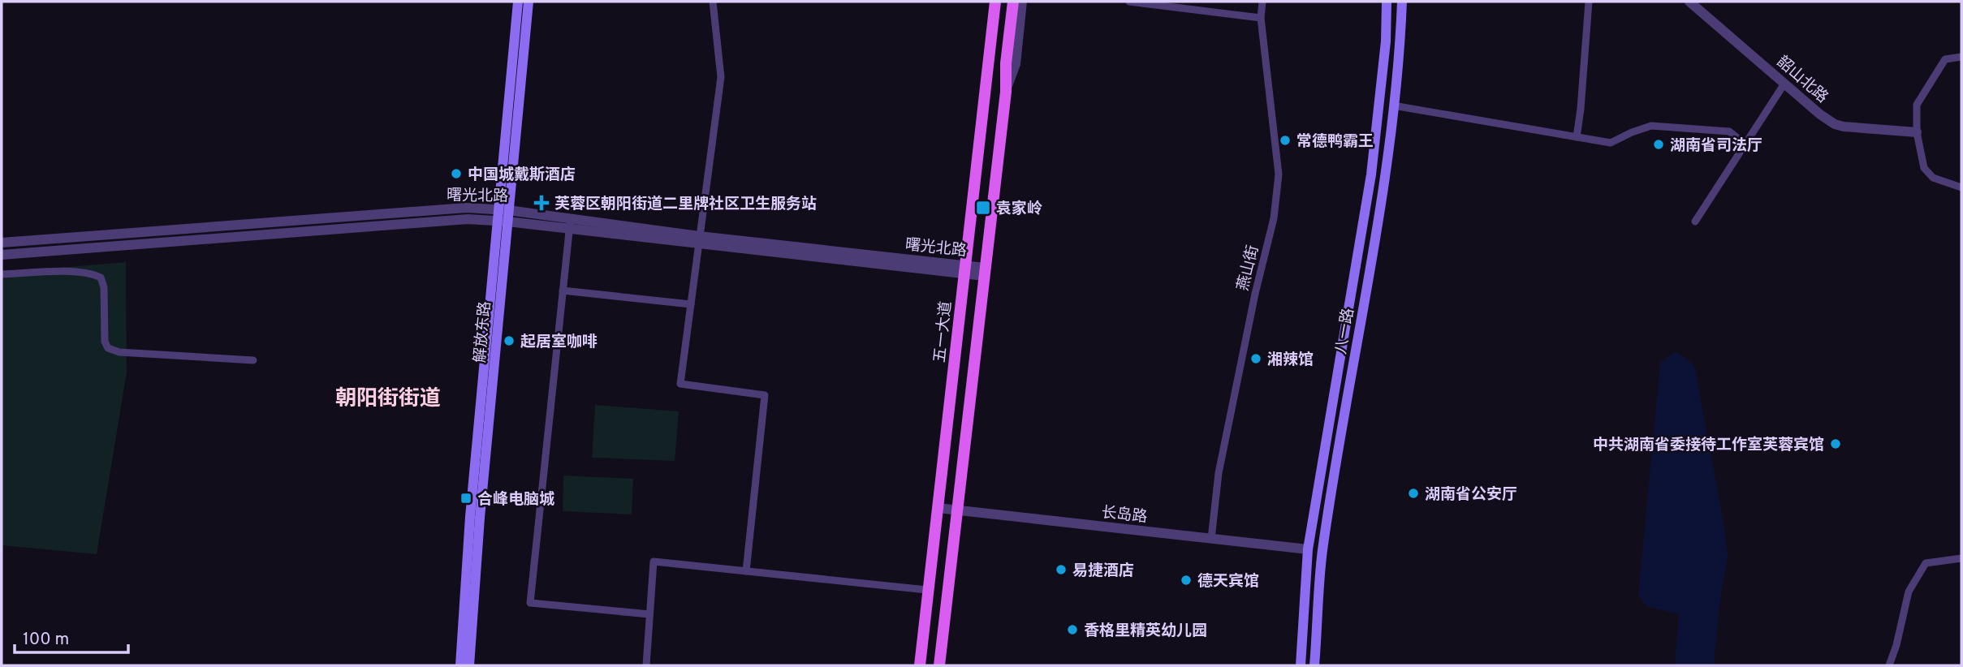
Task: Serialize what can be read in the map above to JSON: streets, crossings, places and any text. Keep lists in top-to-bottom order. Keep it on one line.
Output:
{"streets":{"main road":["八一路","解放东路","五一大道"],"street":["韶山北路","曙光北路","燕山街","长岛路"]},"crossings":[["曙光北路","解放东路"],["曙光北路","五一大道"],["燕山街","长岛路"],["八一路","长岛路"],["五一大道","长岛路"]],"districts":["朝阳街街道"],"places":{"other":["常德鸭霸王","湖南省司法厅","中国城戴斯酒店","起居室咖啡","湘辣馆","中共湖南省委接待工作室芙蓉宾馆","湖南省公安厅","易捷酒店","德天宾馆","香格里精英幼儿园"],"health":["芙蓉区朝阳街道二里牌社区卫生服务站"],"transit":["袁家岭","合峰电脑城"]},"scale_bar":"100 m"}
